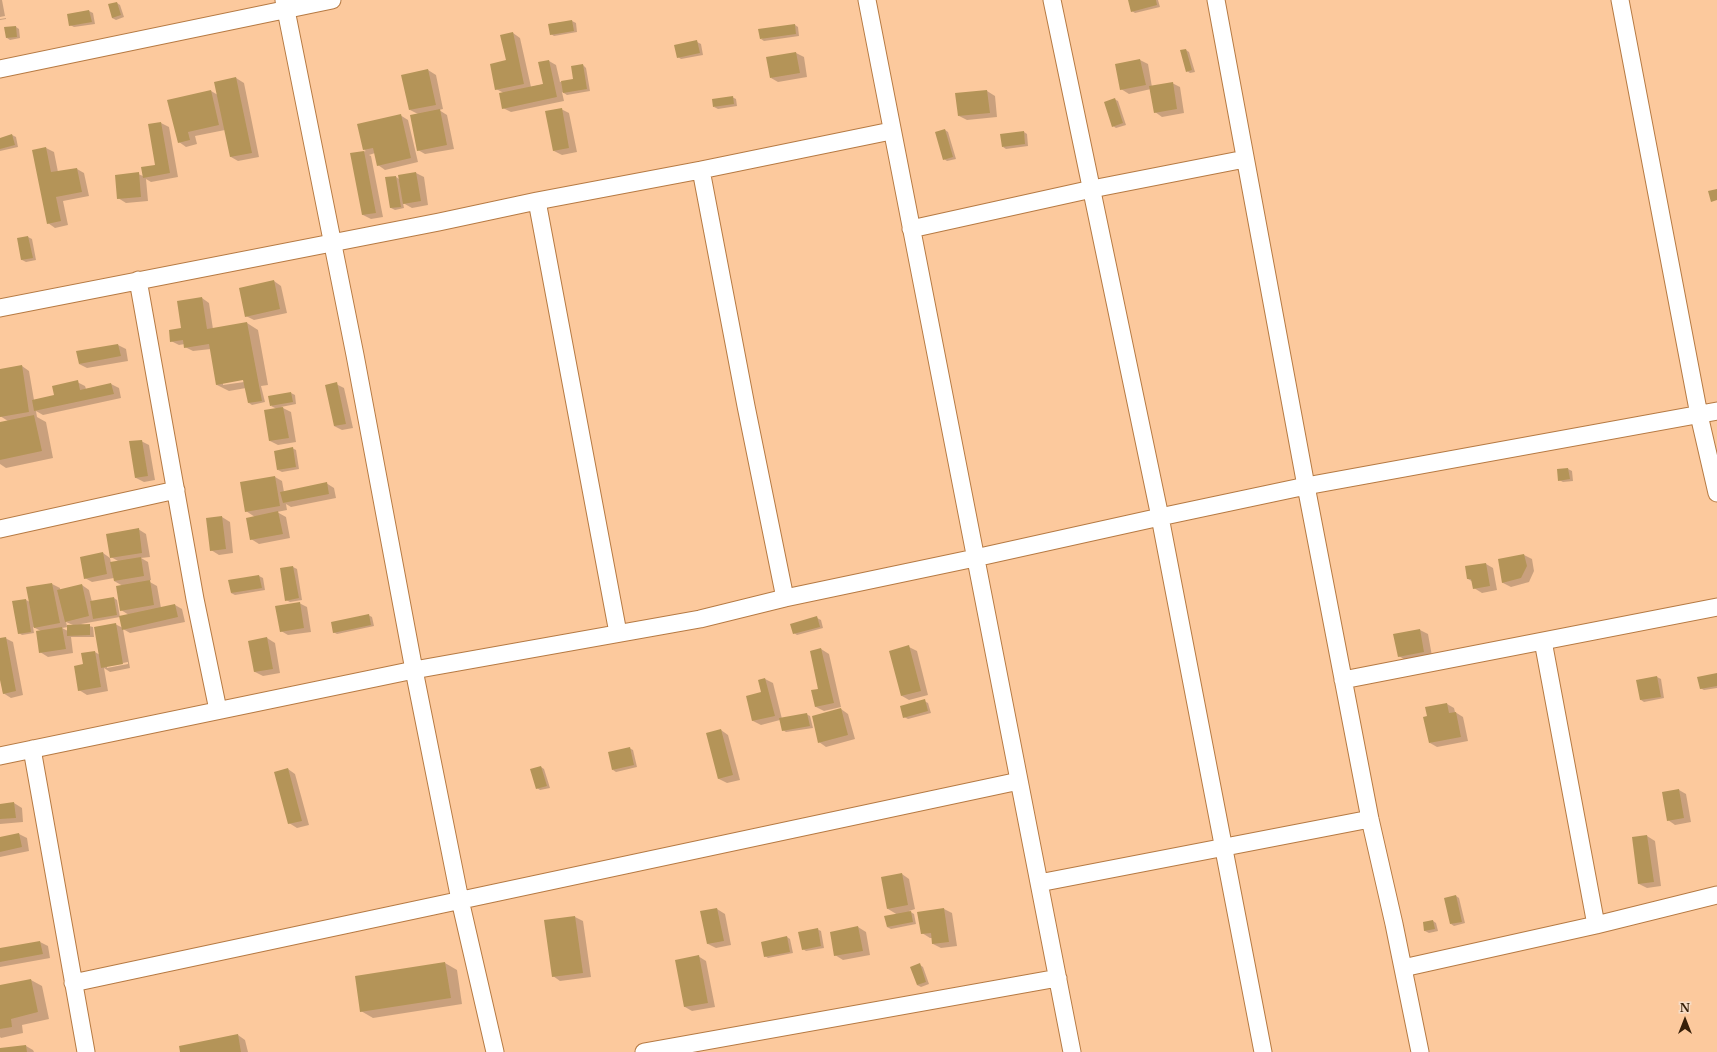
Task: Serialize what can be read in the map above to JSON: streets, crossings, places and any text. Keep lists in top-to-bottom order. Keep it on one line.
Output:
{"north":"top"}
